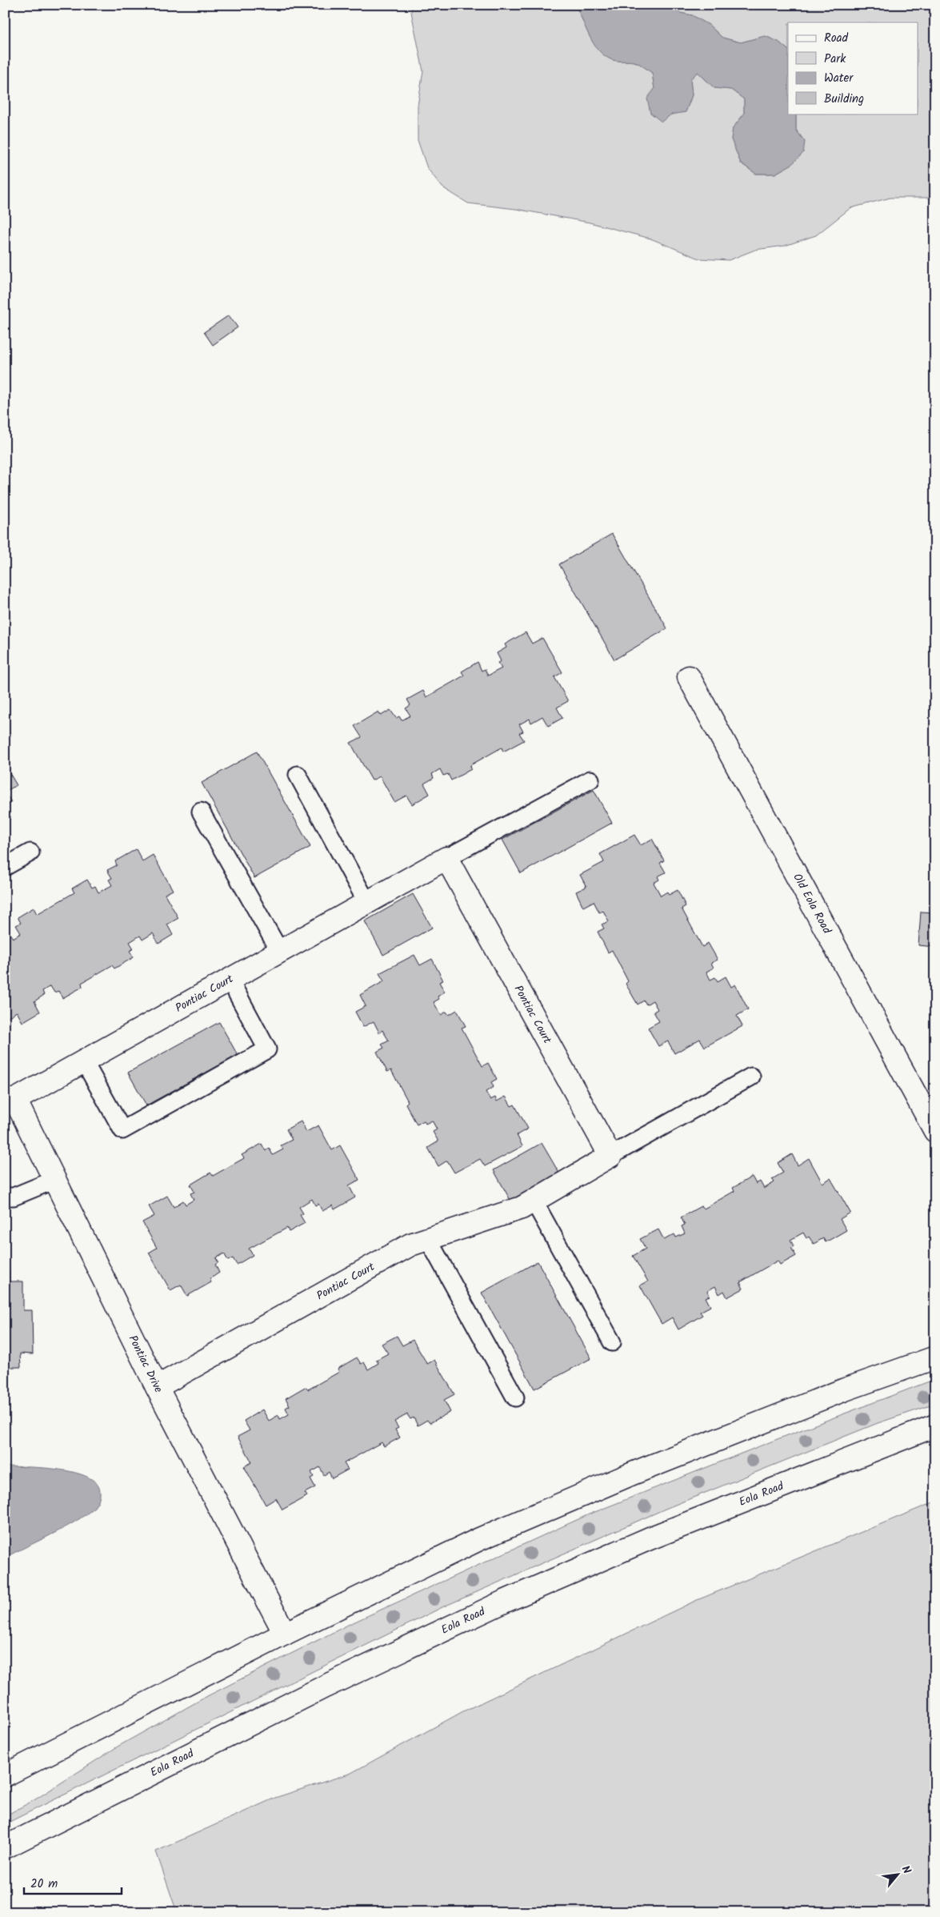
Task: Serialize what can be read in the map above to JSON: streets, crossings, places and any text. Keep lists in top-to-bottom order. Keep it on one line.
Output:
{"streets":{"street":["Old Eola Road","Pontiac Court","Pontiac Drive","Eola Road"]},"crossings":[["Pontiac Court","Pontiac Drive"]],"legend":["Road","Park","Water","Building"],"scale_bar":"20 m","north":"top right"}
